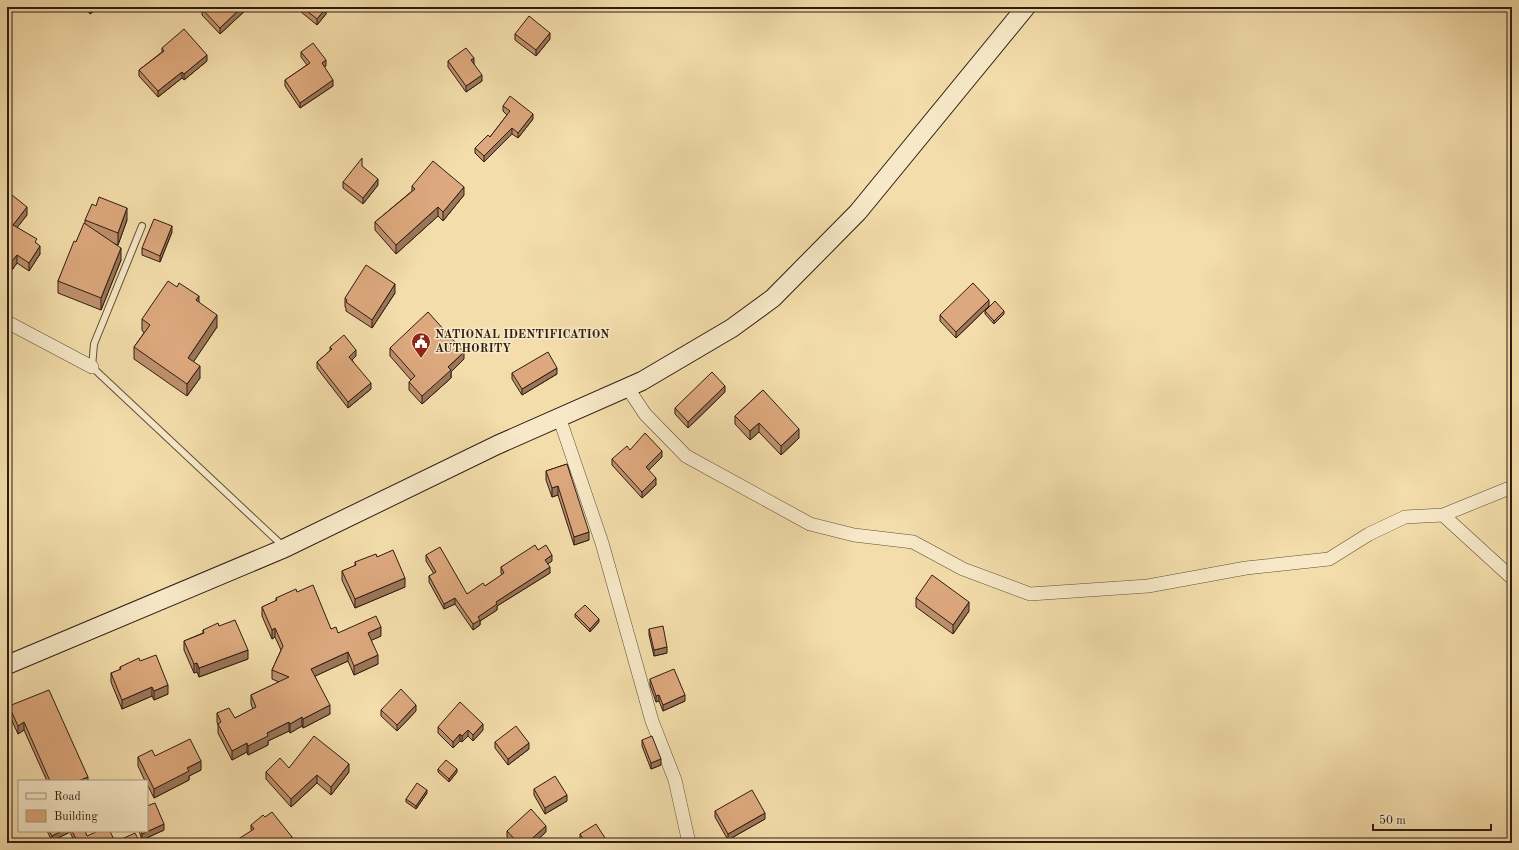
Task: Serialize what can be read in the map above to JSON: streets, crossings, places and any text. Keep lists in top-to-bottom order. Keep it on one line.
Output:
{"places":{"public building":["NATIONAL IDENTIFICATION AUTHORITY"]},"legend":["Road","Building"],"scale_bar":"50 m"}
